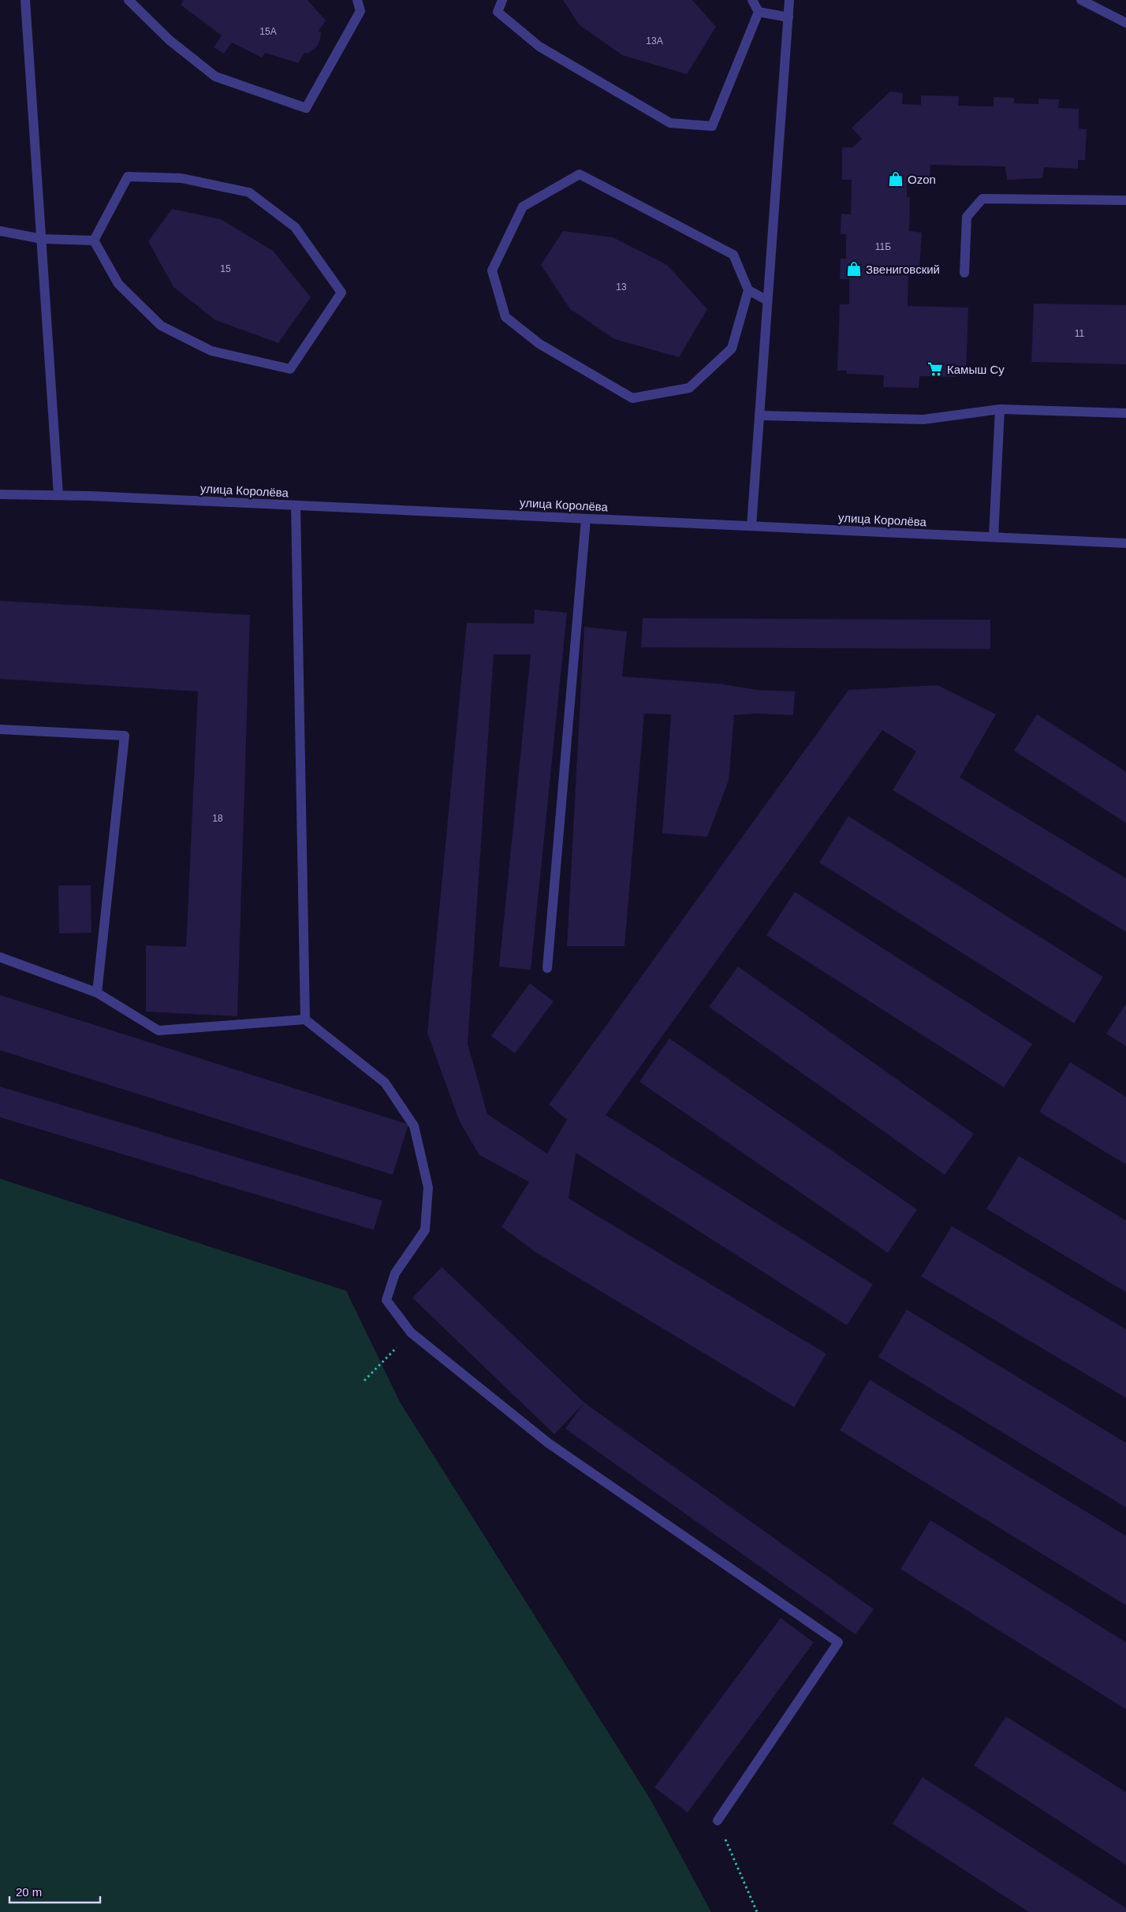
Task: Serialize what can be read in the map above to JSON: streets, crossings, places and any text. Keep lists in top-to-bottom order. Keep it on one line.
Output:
{"streets":{"street":["улица Королёва"]},"places":{"shop":["Ozon","Звениговский"],"supermarket":["Камыш Су"]},"house_numbers":["15А","13А","11Б","15","13","11","18"],"scale_bar":"20 m"}
